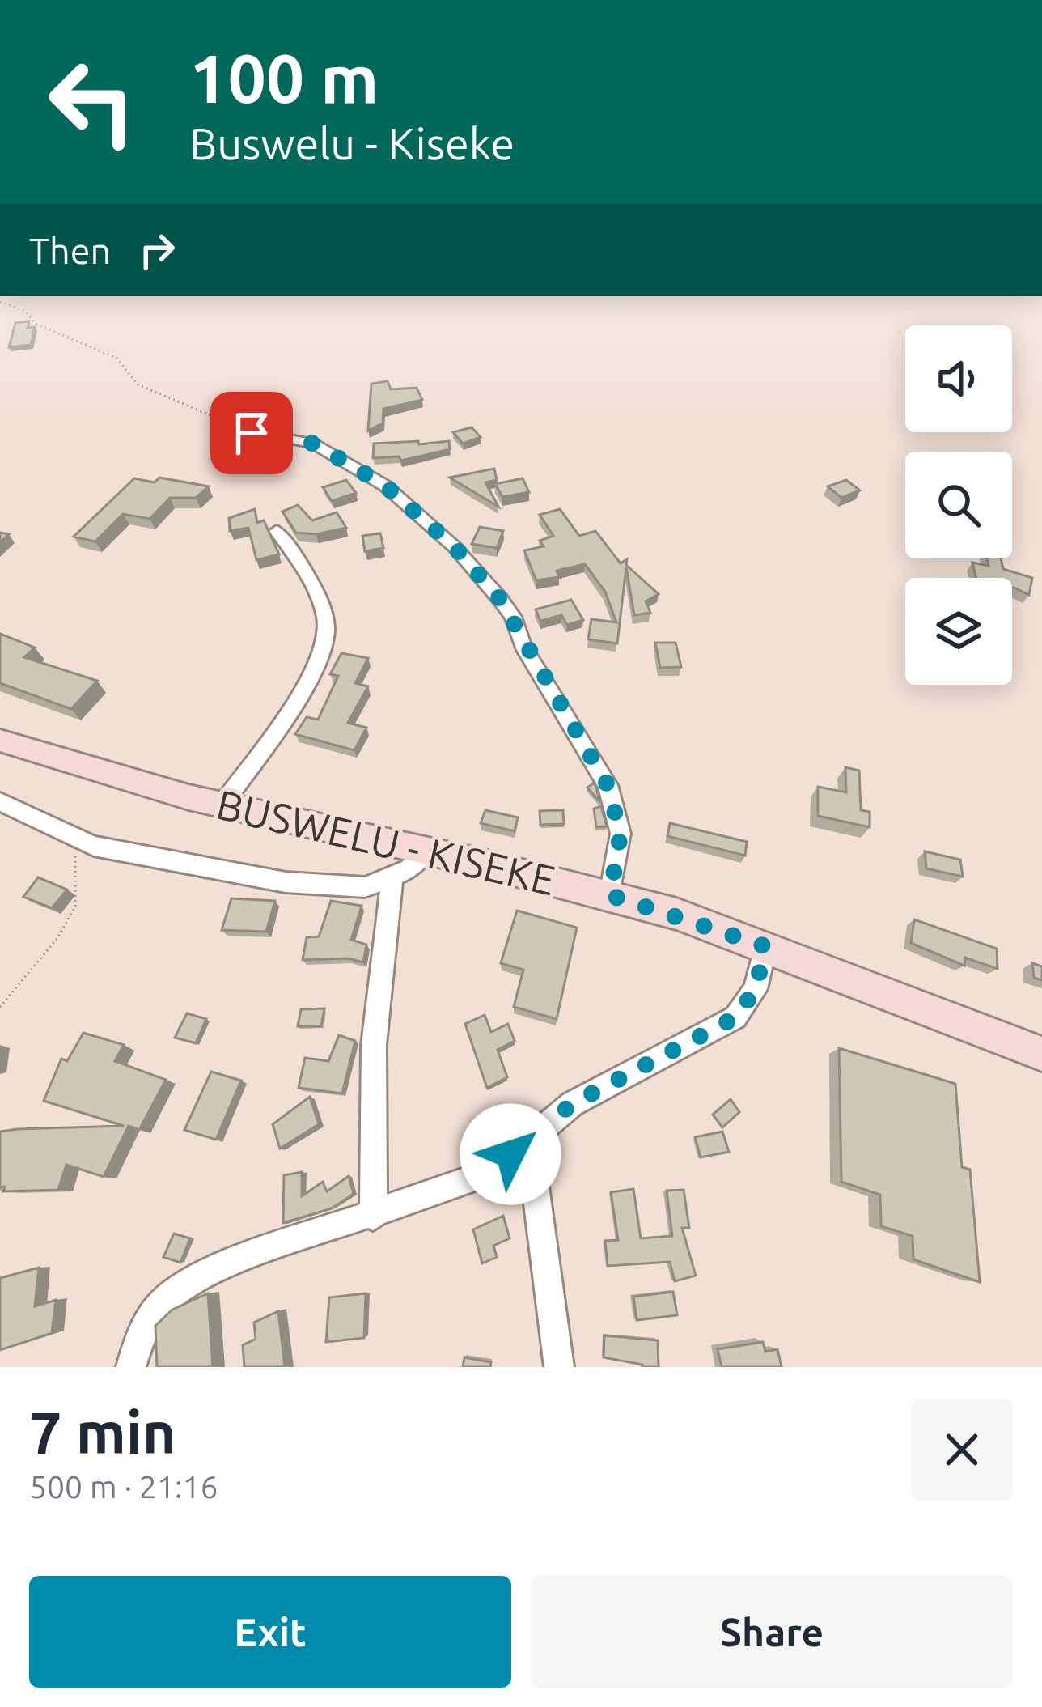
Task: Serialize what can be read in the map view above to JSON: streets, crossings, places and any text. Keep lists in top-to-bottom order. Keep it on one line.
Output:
{"streets":{"main road":["BUSWELU - KISEKE"]},"page":{"turn":["100 m","Buswelu - Kiseke"],"then":"Then","heading":["7 min","500 m · 21:16"],"buttons":["Exit","Share"]}}
